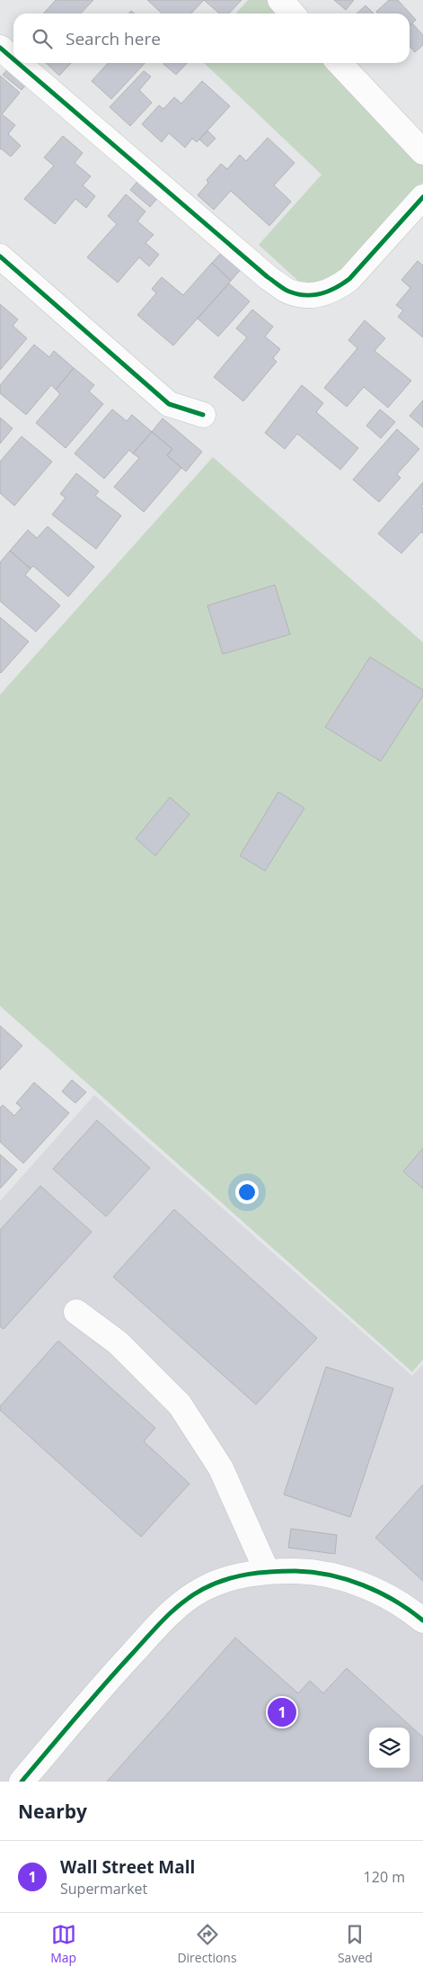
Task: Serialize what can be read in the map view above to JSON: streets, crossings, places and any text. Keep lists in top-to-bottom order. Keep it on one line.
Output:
{"page":{"search":"Search here","pins":"1","heading":"Nearby","list":[{"mark":"1","name":"Wall Street Mall","note":"Supermarket","value":"120 m"}],"nav":["Map","Directions","Saved"]}}
